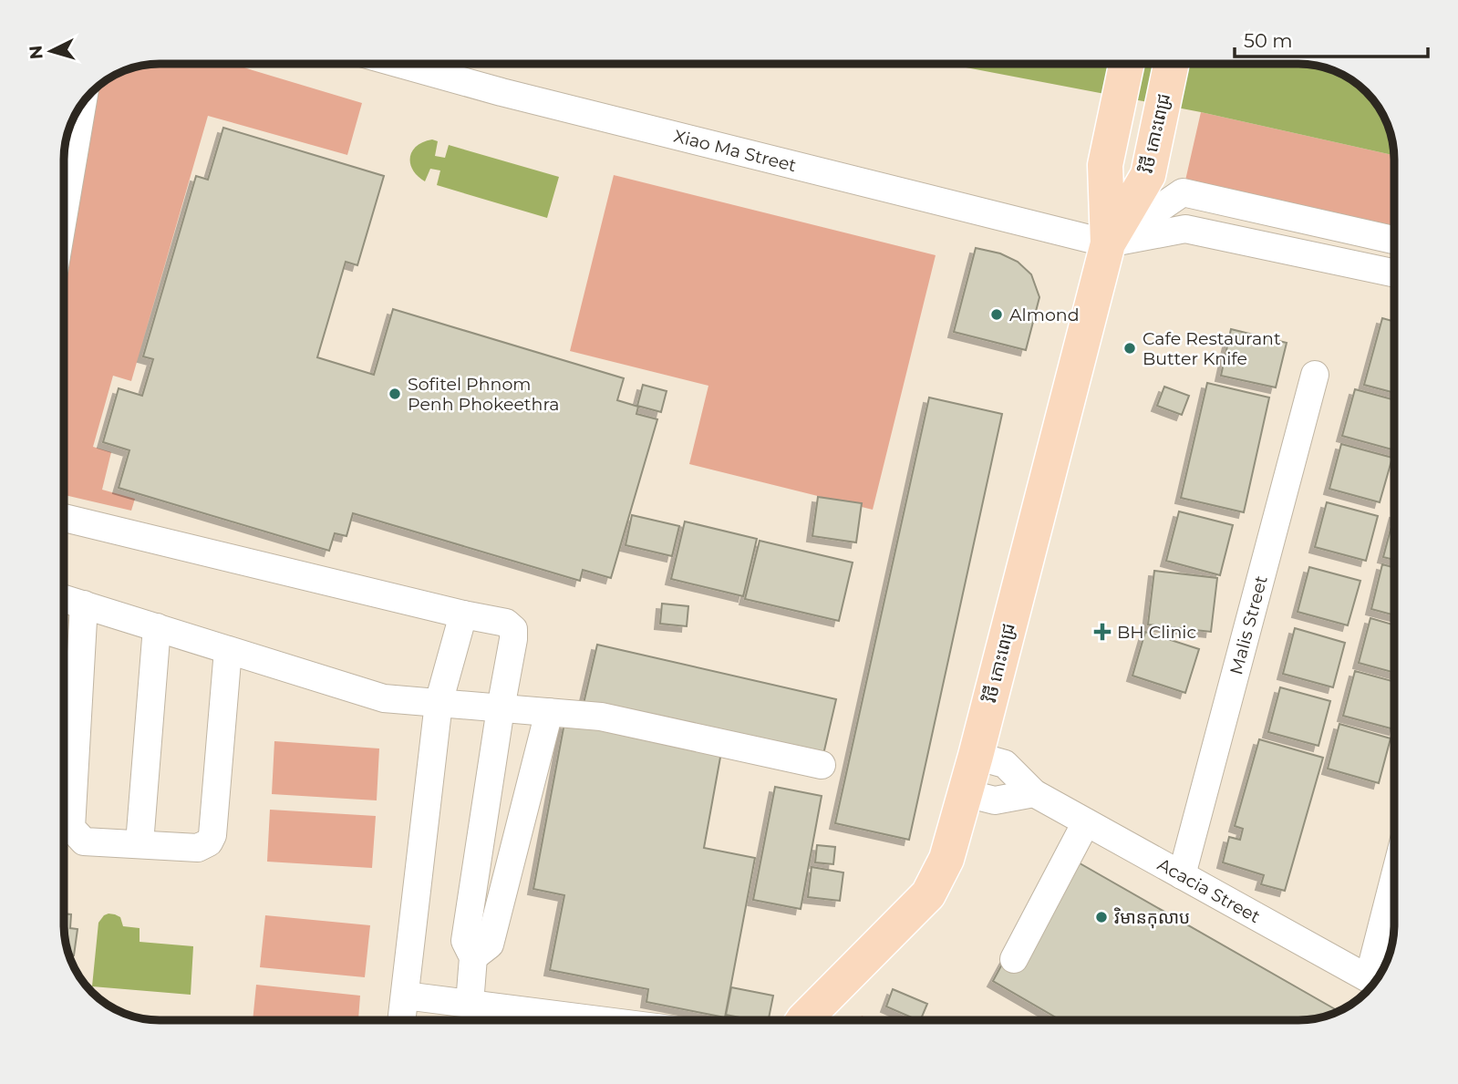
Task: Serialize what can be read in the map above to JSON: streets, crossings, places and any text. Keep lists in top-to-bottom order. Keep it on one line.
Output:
{"streets":{"main road":["វិថី កោះពេជ្រ"],"street":["Xiao Ma Street","Malis Street","Acacia Street"]},"crossings":[["វិថី កោះពេជ្រ","Xiao Ma Street"],["វិថី កោះពេជ្រ","Acacia Street"],["Malis Street","Acacia Street"]],"places":{"other":["Almond","Cafe Restaurant Butter Knife","Sofitel Phnom Penh Phokeethra","វិមានកុលាប"],"health":["BH Clinic"]},"scale_bar":"50 m","north":"left"}
